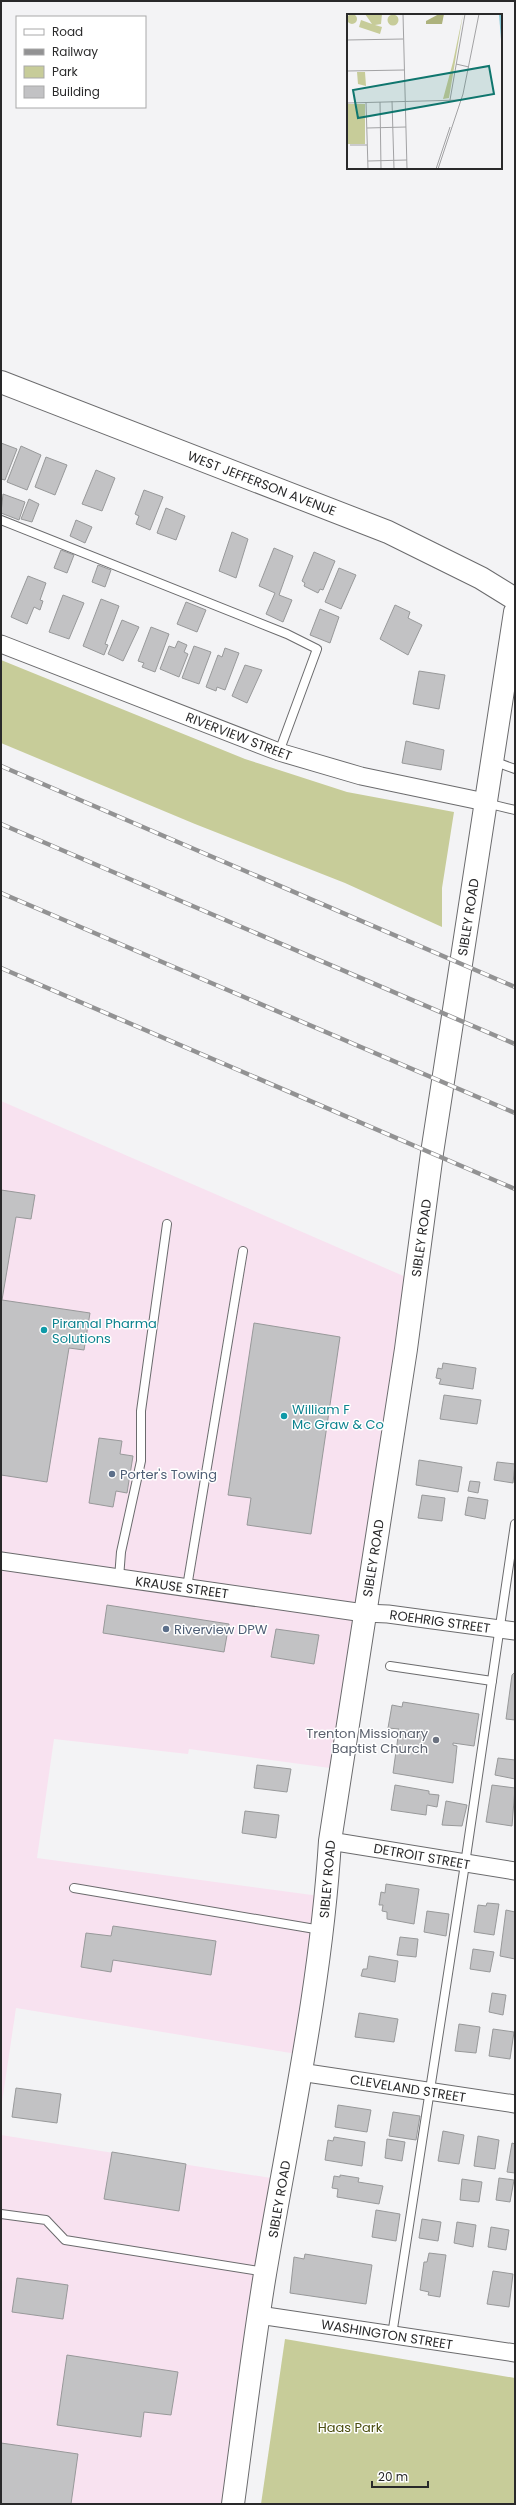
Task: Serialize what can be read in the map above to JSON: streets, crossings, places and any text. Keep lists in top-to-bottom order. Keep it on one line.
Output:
{"streets":{"main road":["WEST JEFFERSON AVENUE","SIBLEY ROAD"],"street":["RIVERVIEW STREET","KRAUSE STREET","ROEHRIG STREET","DETROIT STREET","CLEVELAND STREET","WASHINGTON STREET"]},"crossings":[["RIVERVIEW STREET","SIBLEY ROAD"],["SIBLEY ROAD","KRAUSE STREET"],["SIBLEY ROAD","ROEHRIG STREET"],["SIBLEY ROAD","DETROIT STREET"],["SIBLEY ROAD","CLEVELAND STREET"],["SIBLEY ROAD","WASHINGTON STREET"],["KRAUSE STREET","ROEHRIG STREET"]],"parks":["Haas Park"],"places":["Piramal Pharma Solutions","William F Mc Graw & Co","Porter's Towing","Riverview DPW","Trenton Missionary Baptist Church"],"legend":["Road","Railway","Park","Building"],"scale_bar":"20 m"}
